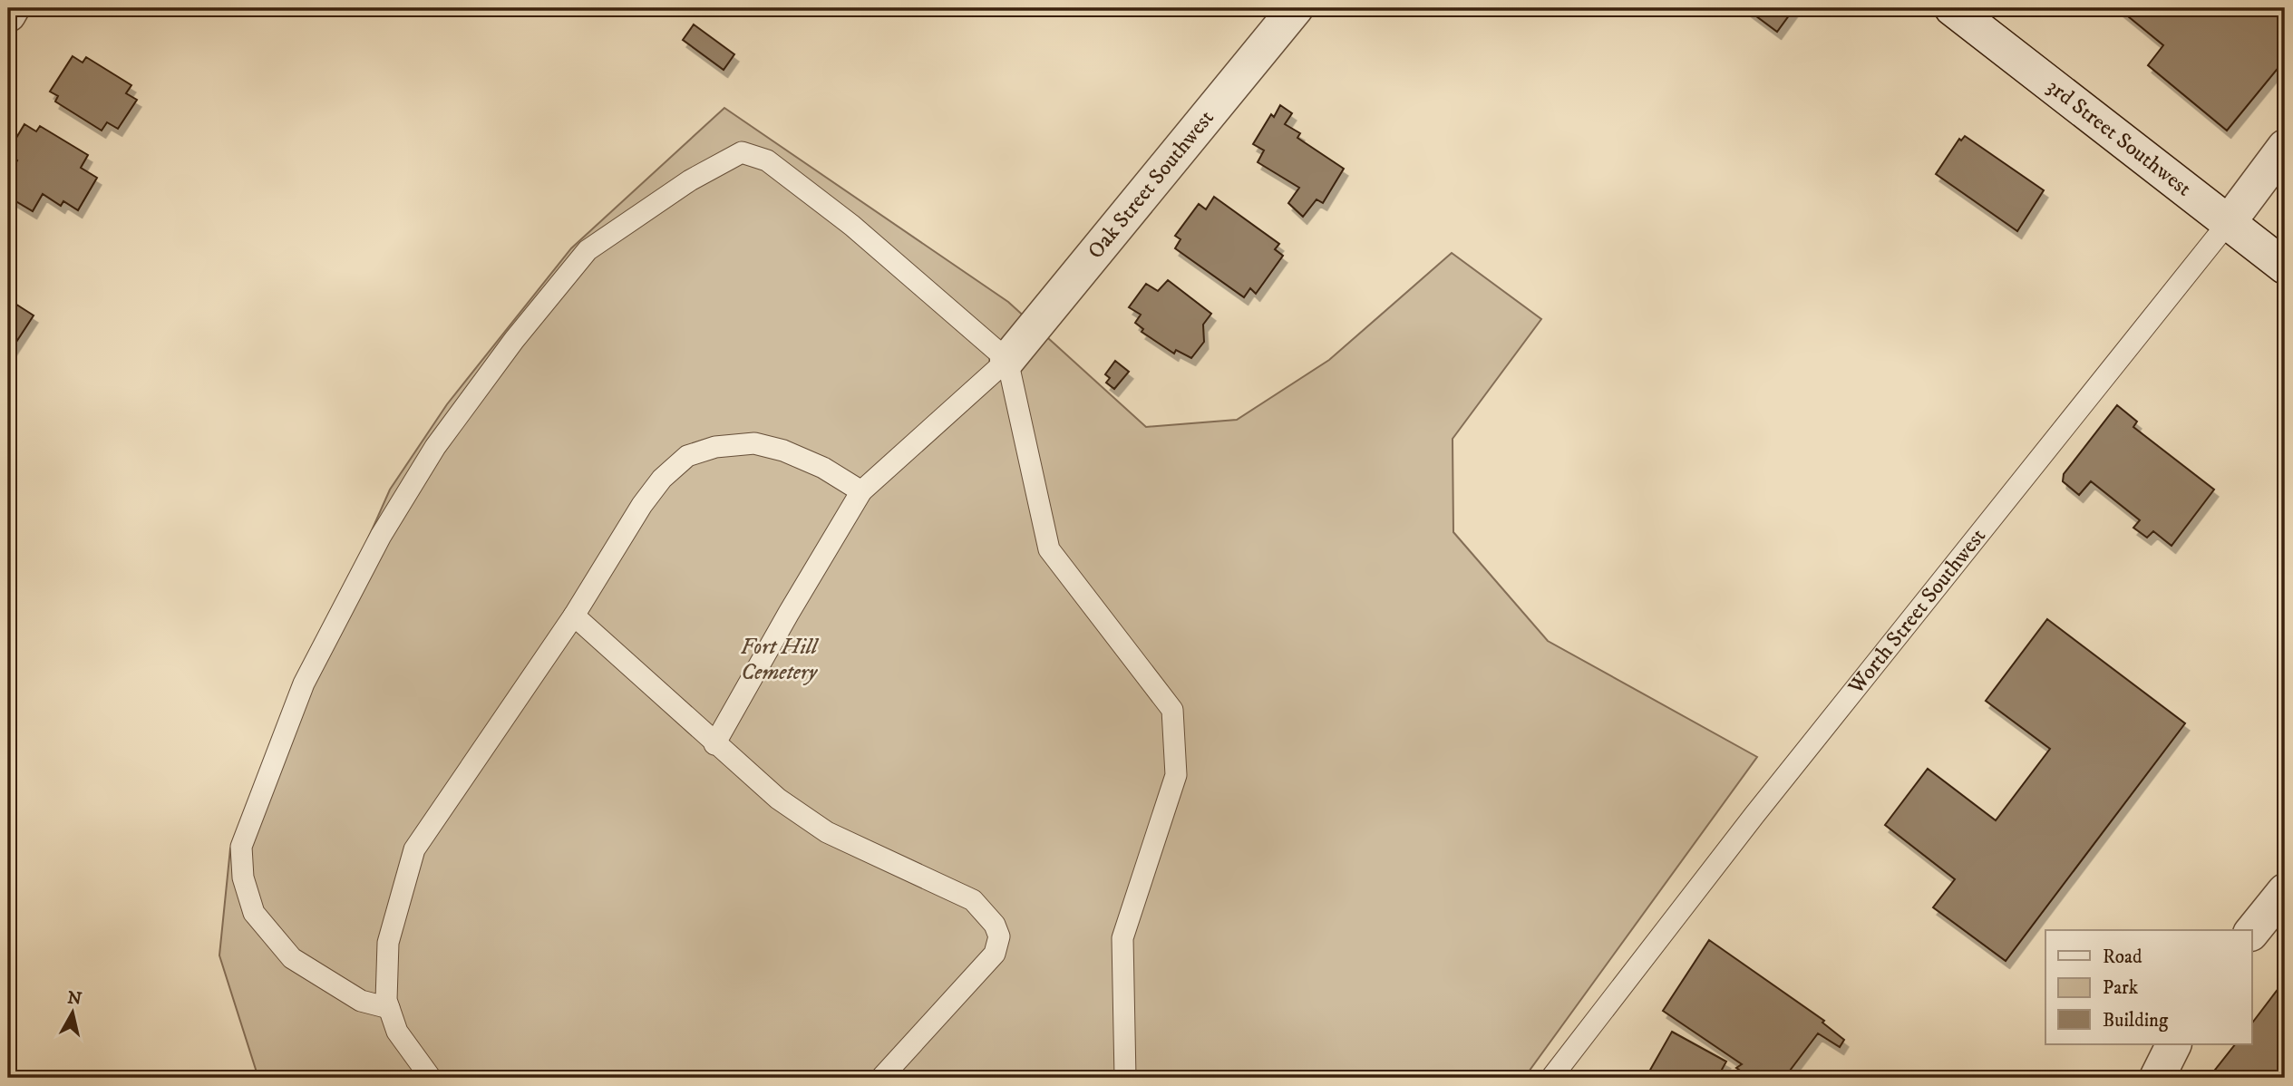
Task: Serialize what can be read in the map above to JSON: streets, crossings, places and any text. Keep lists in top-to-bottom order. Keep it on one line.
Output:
{"streets":{"street":["3rd Street Southwest","Oak Street Southwest","Worth Street Southwest"]},"crossings":[["3rd Street Southwest","Worth Street Southwest"]],"parks":["Fort Hill Cemetery"],"legend":["Road","Park","Building"],"north":"top"}
